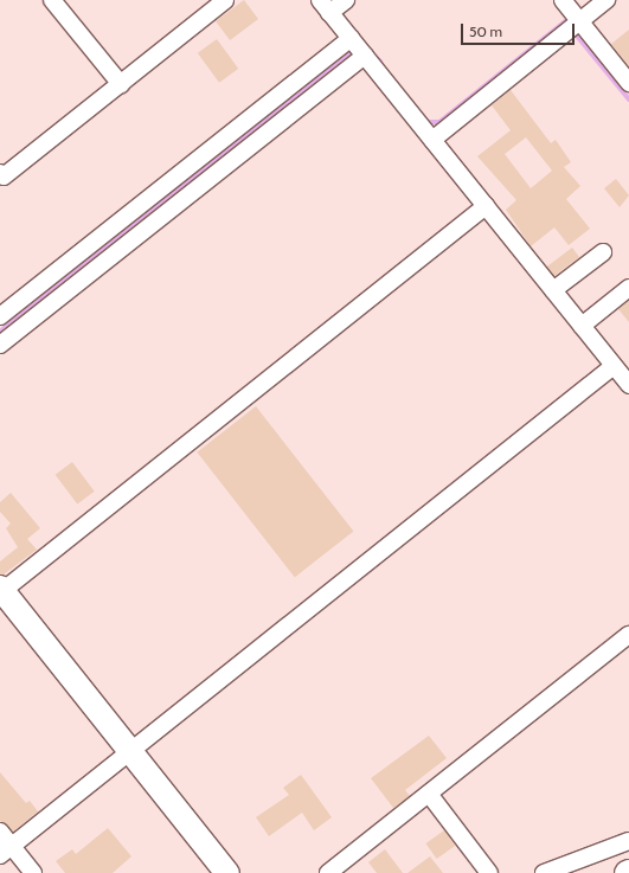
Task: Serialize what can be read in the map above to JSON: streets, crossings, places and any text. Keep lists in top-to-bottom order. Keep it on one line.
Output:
{"scale_bar":"50 m"}
